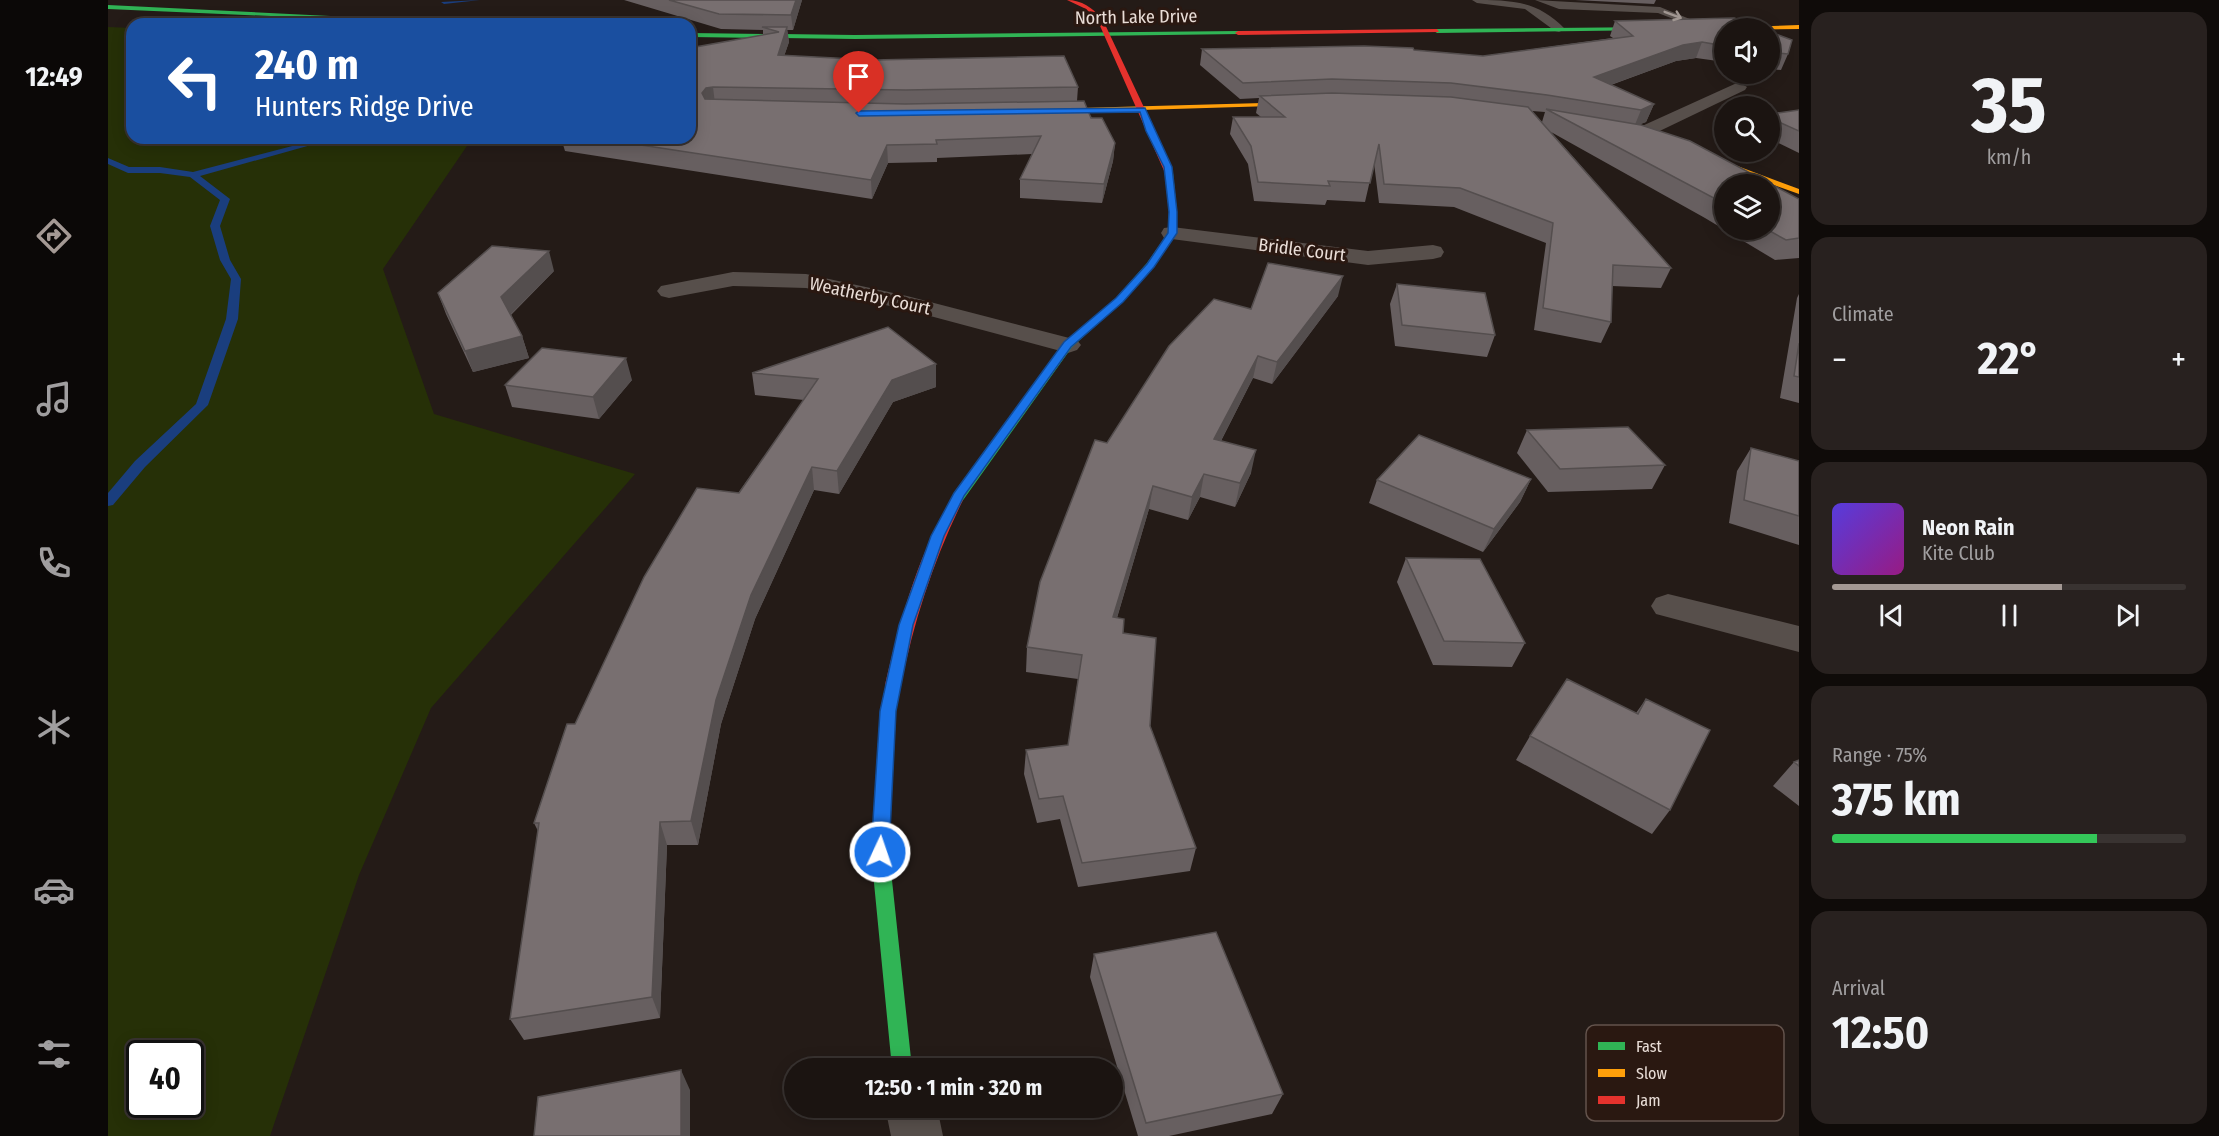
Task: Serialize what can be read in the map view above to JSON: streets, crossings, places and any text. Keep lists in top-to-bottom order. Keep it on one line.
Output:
{"streets":{"street":["North Lake Drive","Bridle Court","Weatherby Court"]},"legend":["Fast","Slow","Jam"],"page":{"tabs":"12:49","tile":[["35","km/h"],"Climate",["Range · 75%","375 km"],["Arrival","12:50"]],"turn":["240 m","Hunters Ridge Drive"],"heat":["−","22°","+"],"song":["Neon Rain","Kite Club"],"limit":"40","trip":"12:50 · 1 min · 320 m"}}
